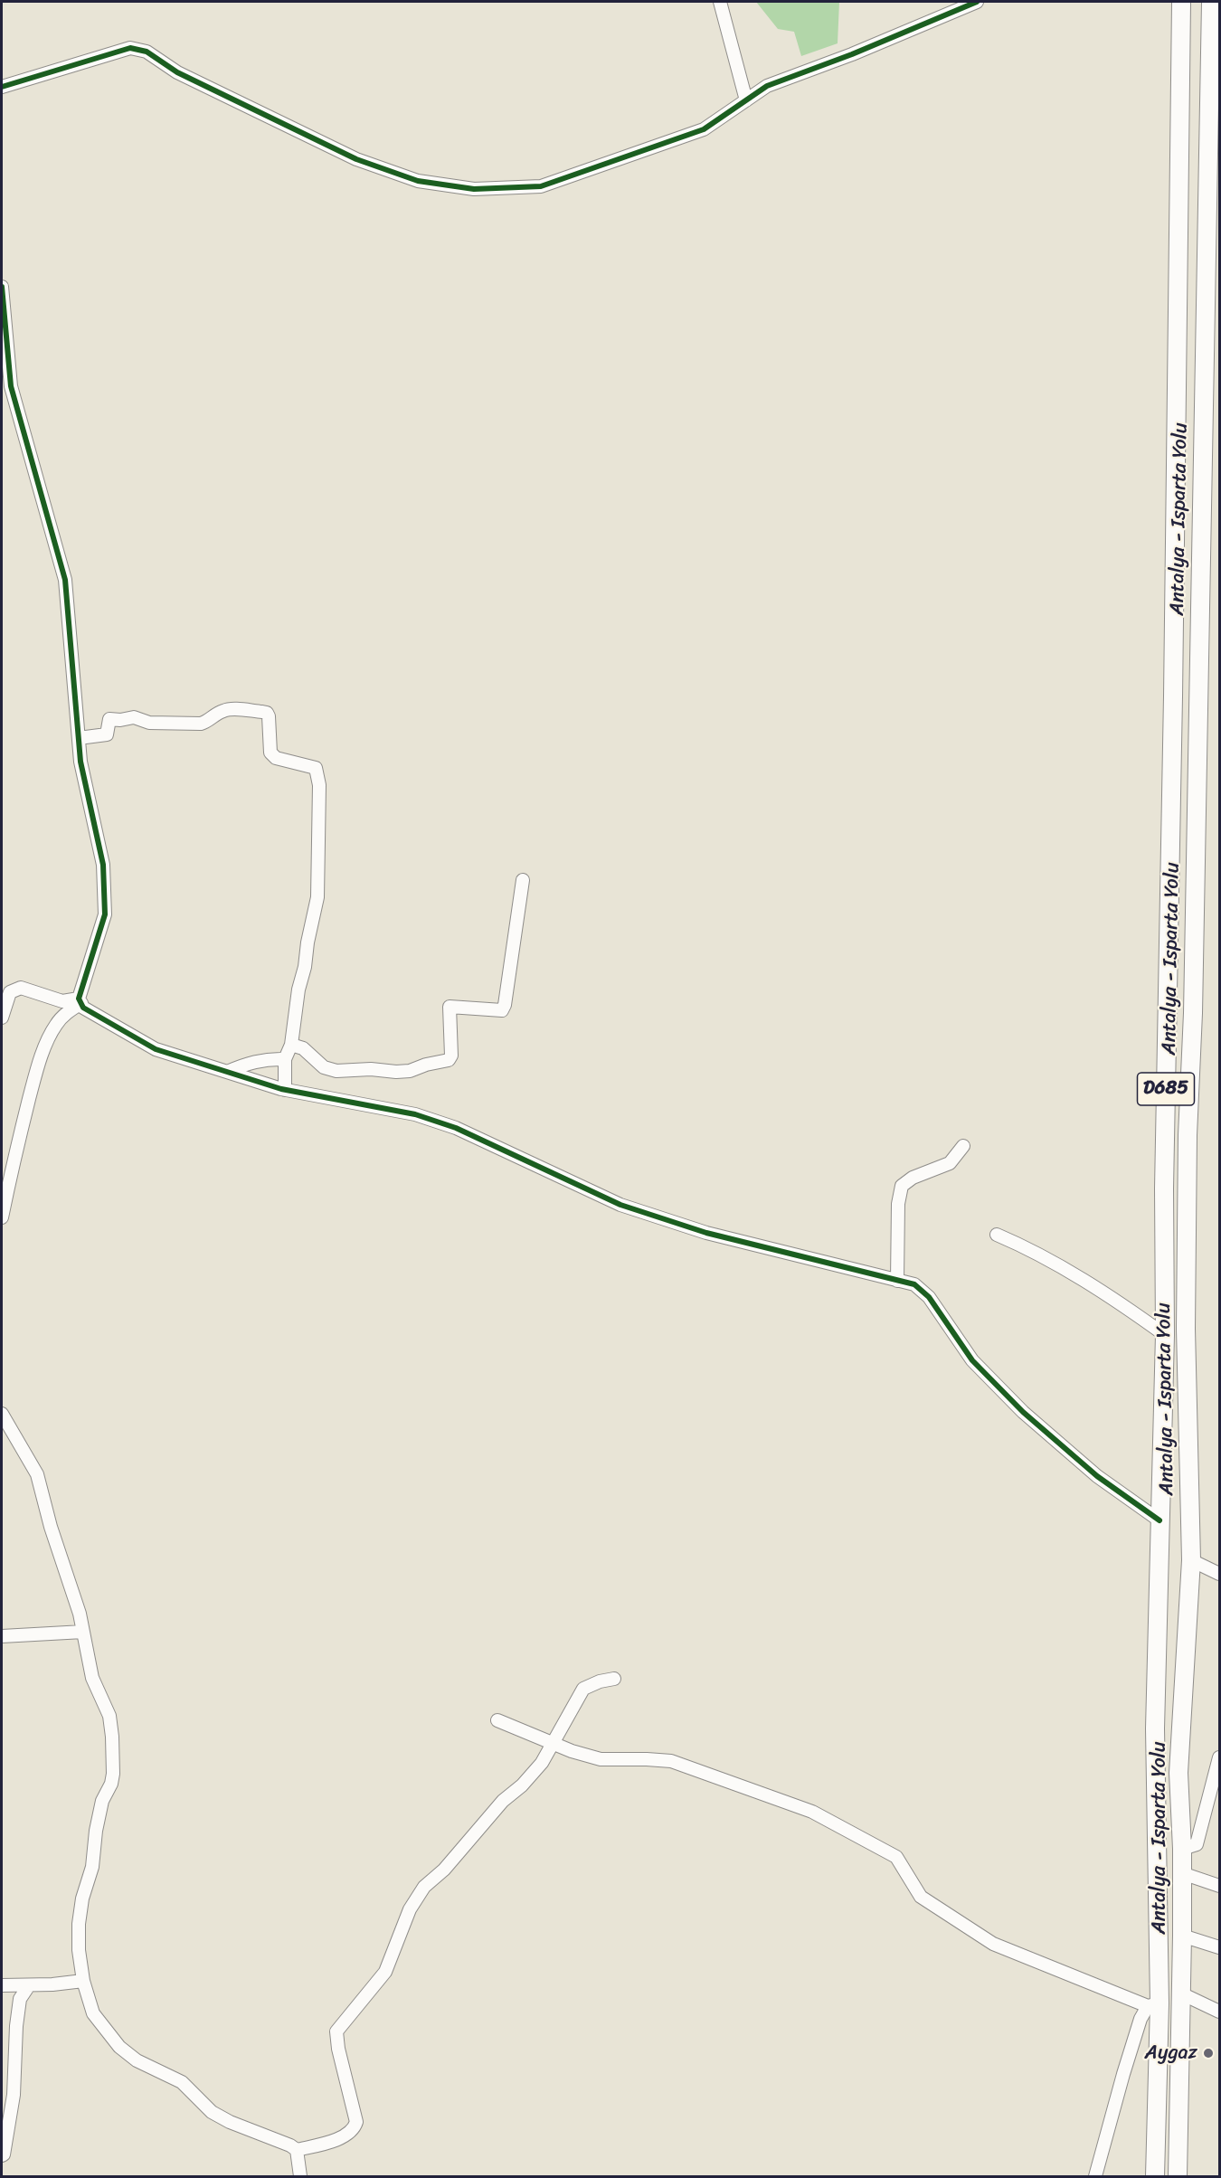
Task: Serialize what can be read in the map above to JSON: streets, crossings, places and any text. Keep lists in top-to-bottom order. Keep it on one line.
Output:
{"streets":{"highway":["Antalya - Isparta Yolu","D685"]},"places":["Aygaz"]}
